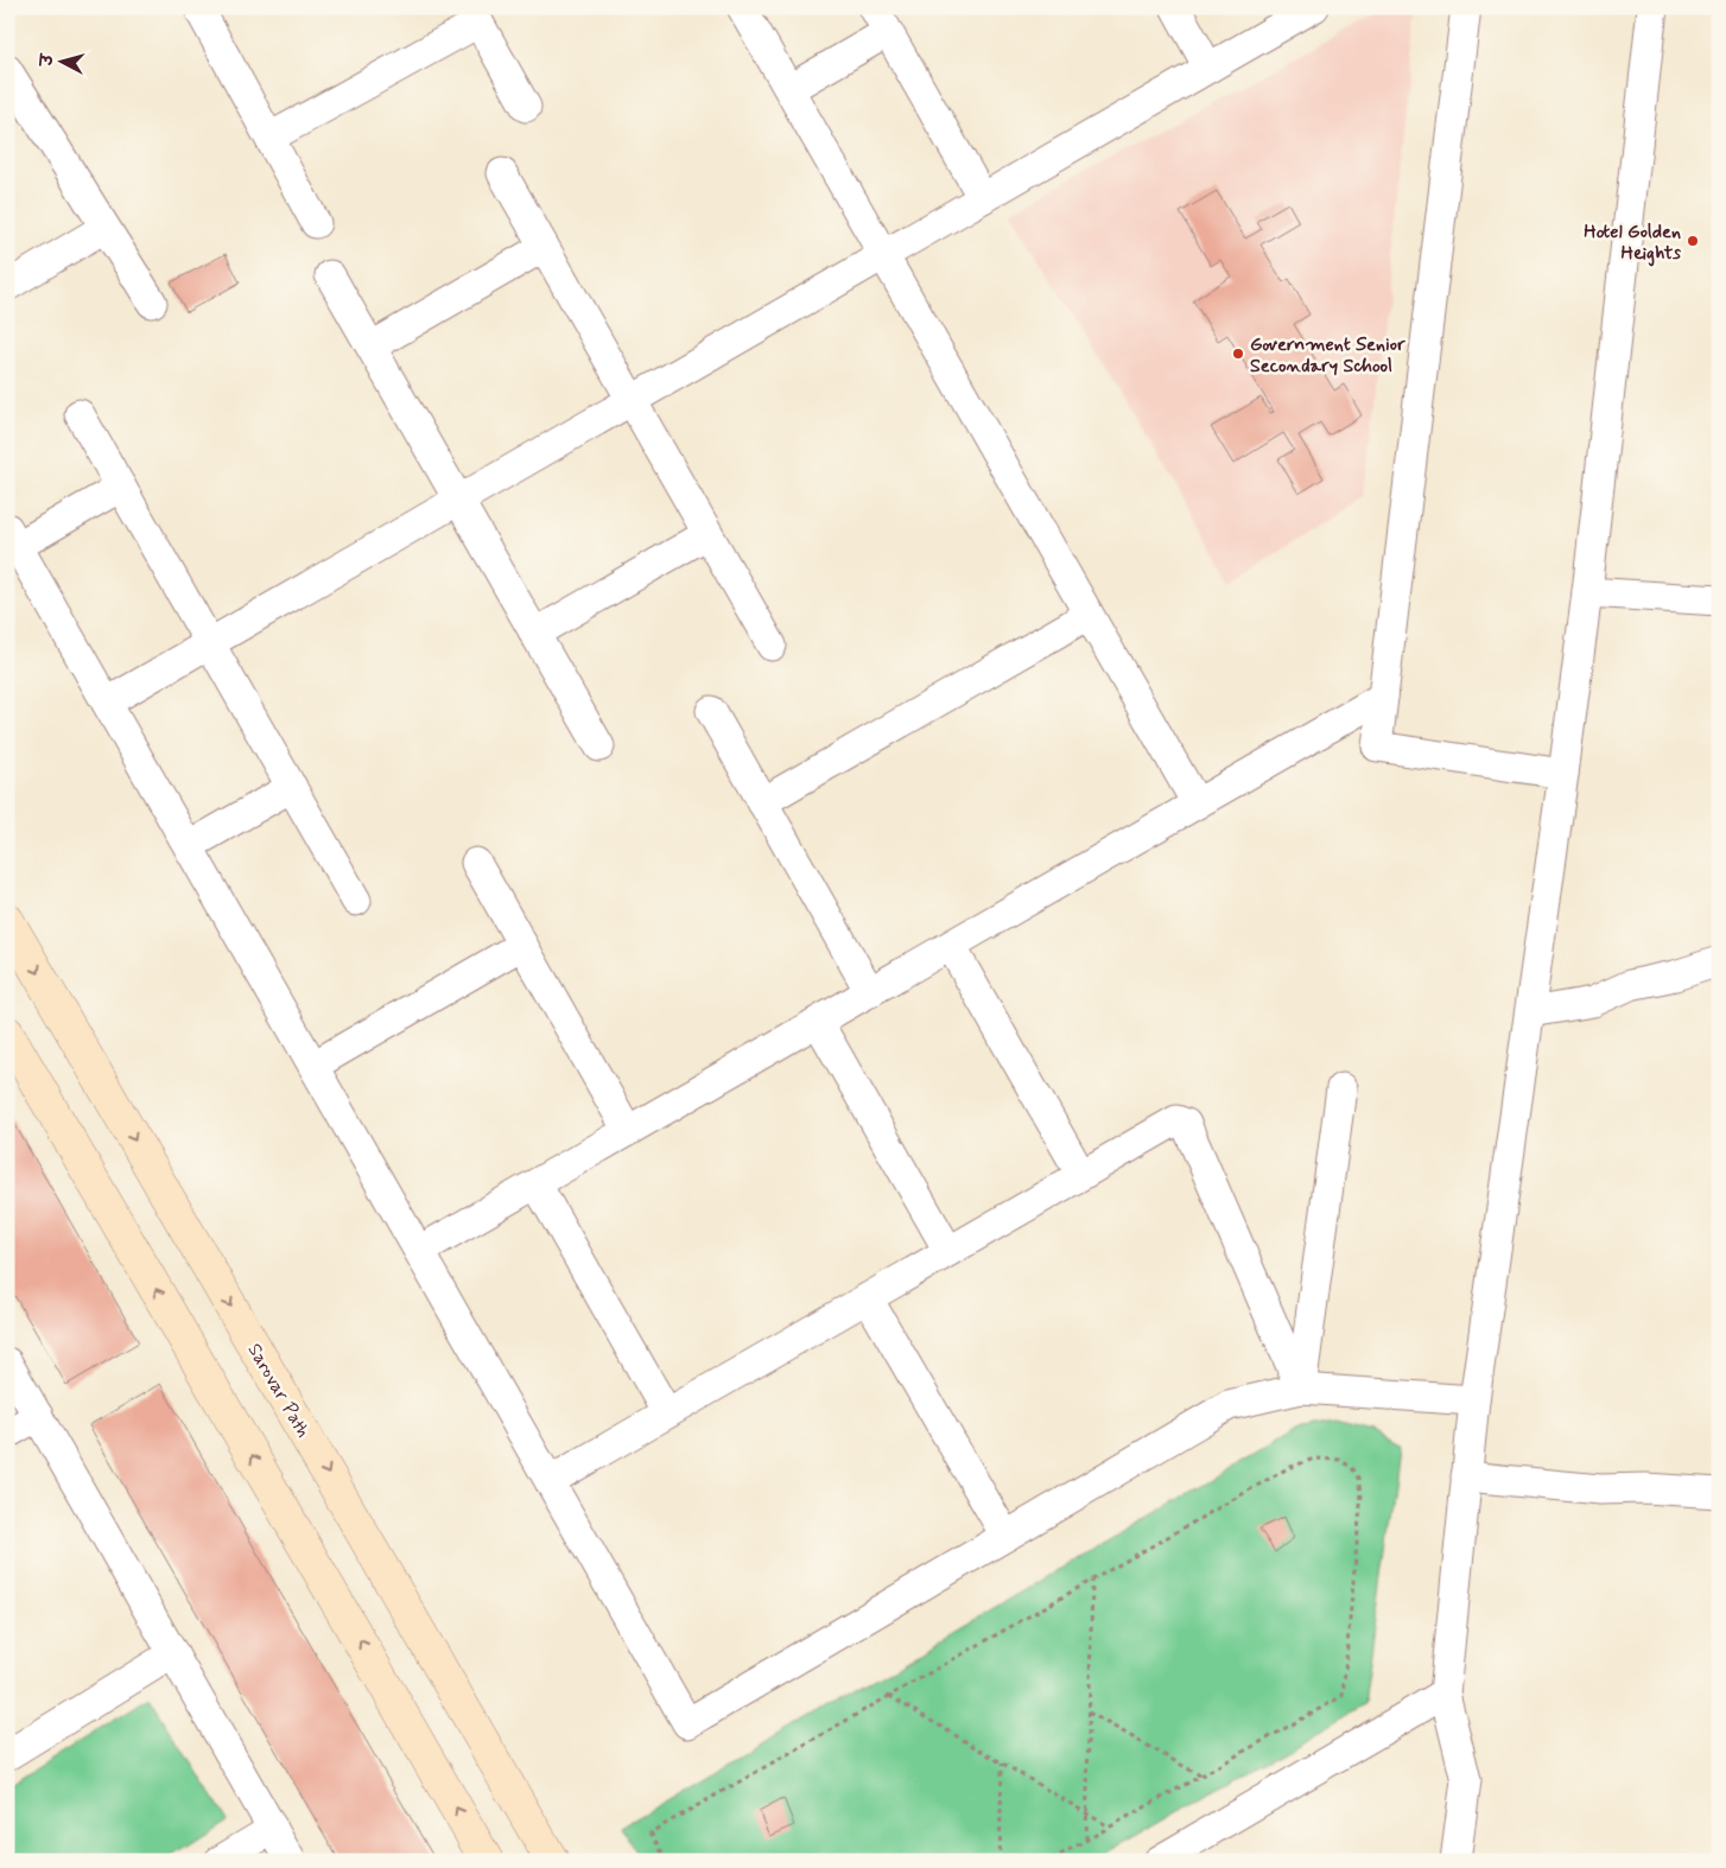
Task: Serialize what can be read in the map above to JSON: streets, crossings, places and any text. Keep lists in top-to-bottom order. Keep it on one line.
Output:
{"streets":{"main road":["Sarovar Path"]},"places":["Hotel Golden Heights","Government Senior Secondary School"],"north":"left"}
